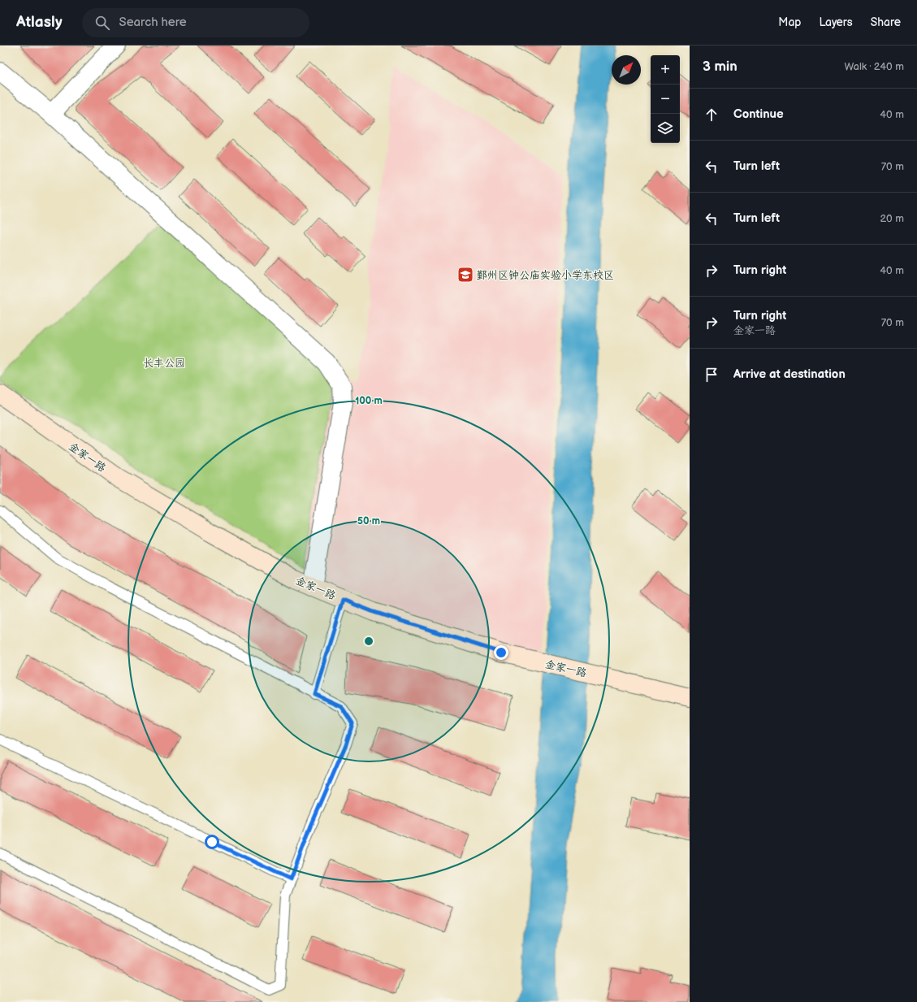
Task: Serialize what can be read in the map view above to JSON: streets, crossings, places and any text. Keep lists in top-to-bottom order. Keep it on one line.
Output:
{"streets":{"street":["金家一路"]},"parks":["长丰公园"],"places":{"school or university":["鄞州区钟公庙实验小学东校区"]},"north":"top right","page":{"header":"Atlasly","search":"Search here","nav":["Map","Layers","Share"],"heading":["3 min","Walk · 240 m"],"map_buttons":["+","−"],"list":[["Continue","40 m"],["Turn left","70 m"],["Turn left","20 m"],["Turn right","40 m"],["Turn right","金家一路","70 m"],"Arrive at destination"]},"rings":["100 m","50 m"]}
